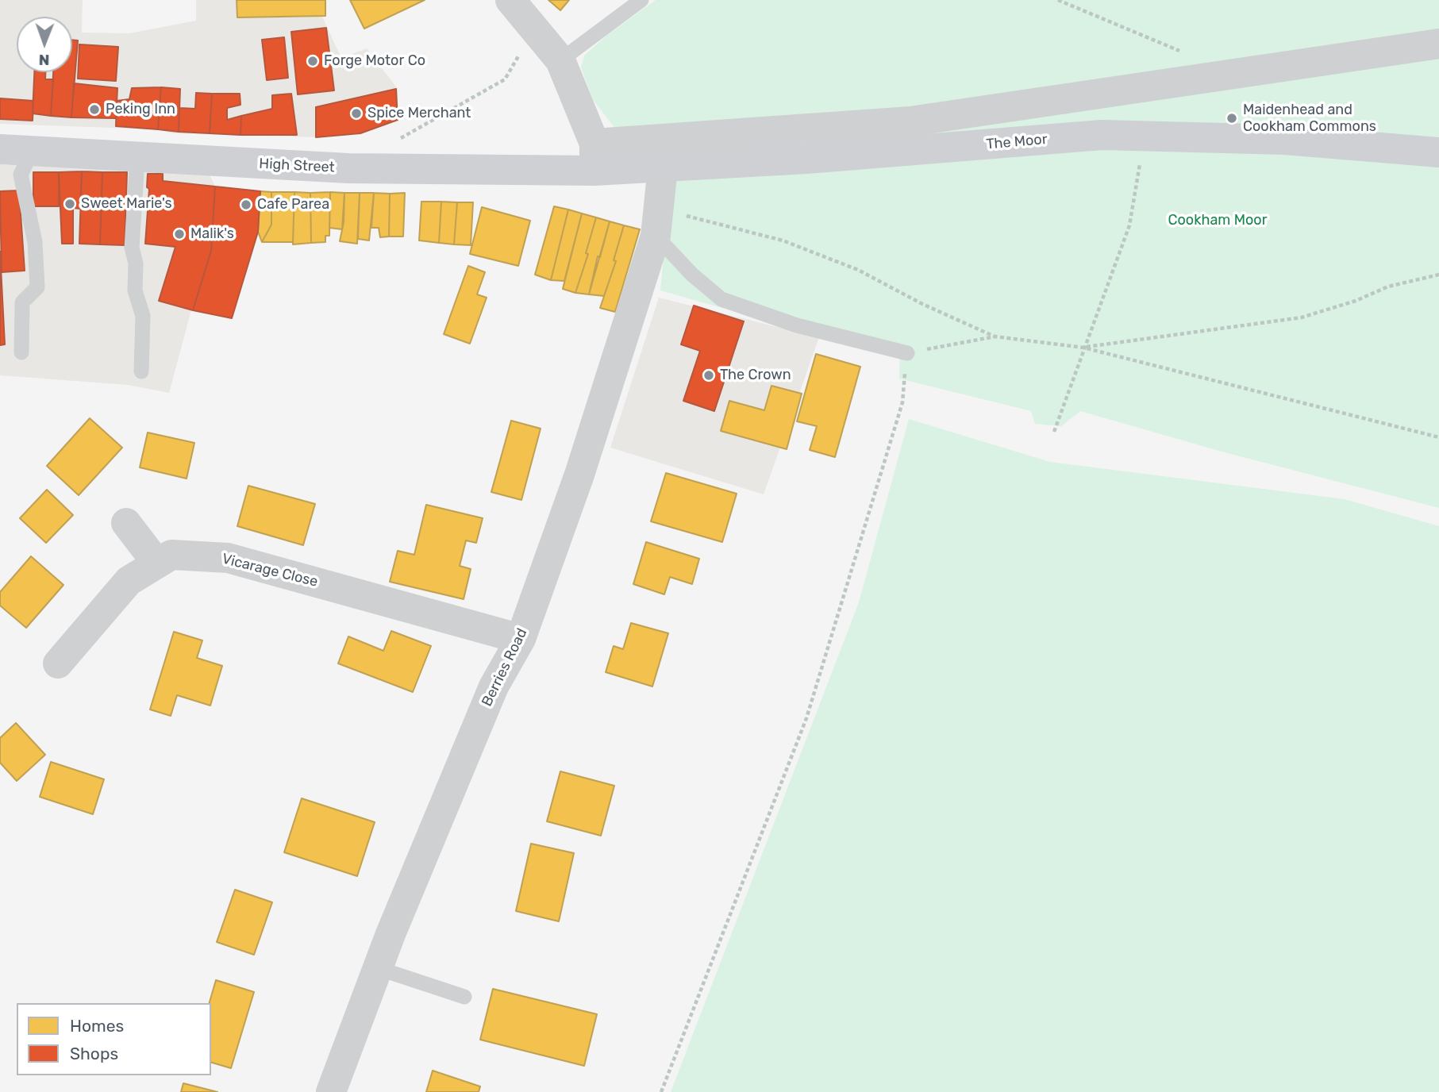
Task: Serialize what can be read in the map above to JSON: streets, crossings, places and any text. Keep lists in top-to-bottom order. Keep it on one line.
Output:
{"streets":{"main road":["The Moor","High Street"],"street":["Vicarage Close","Berries Road"]},"crossings":[["The Moor","High Street"],["The Moor","Berries Road"],["Vicarage Close","Berries Road"]],"parks":["Cookham Moor"],"places":["Forge Motor Co","Peking Inn","Spice Merchant","Maidenhead and Cookham Commons","Sweet Marie's","Cafe Parea","Malik's","The Crown"],"legend":["Homes","Shops"],"north":"bottom"}
